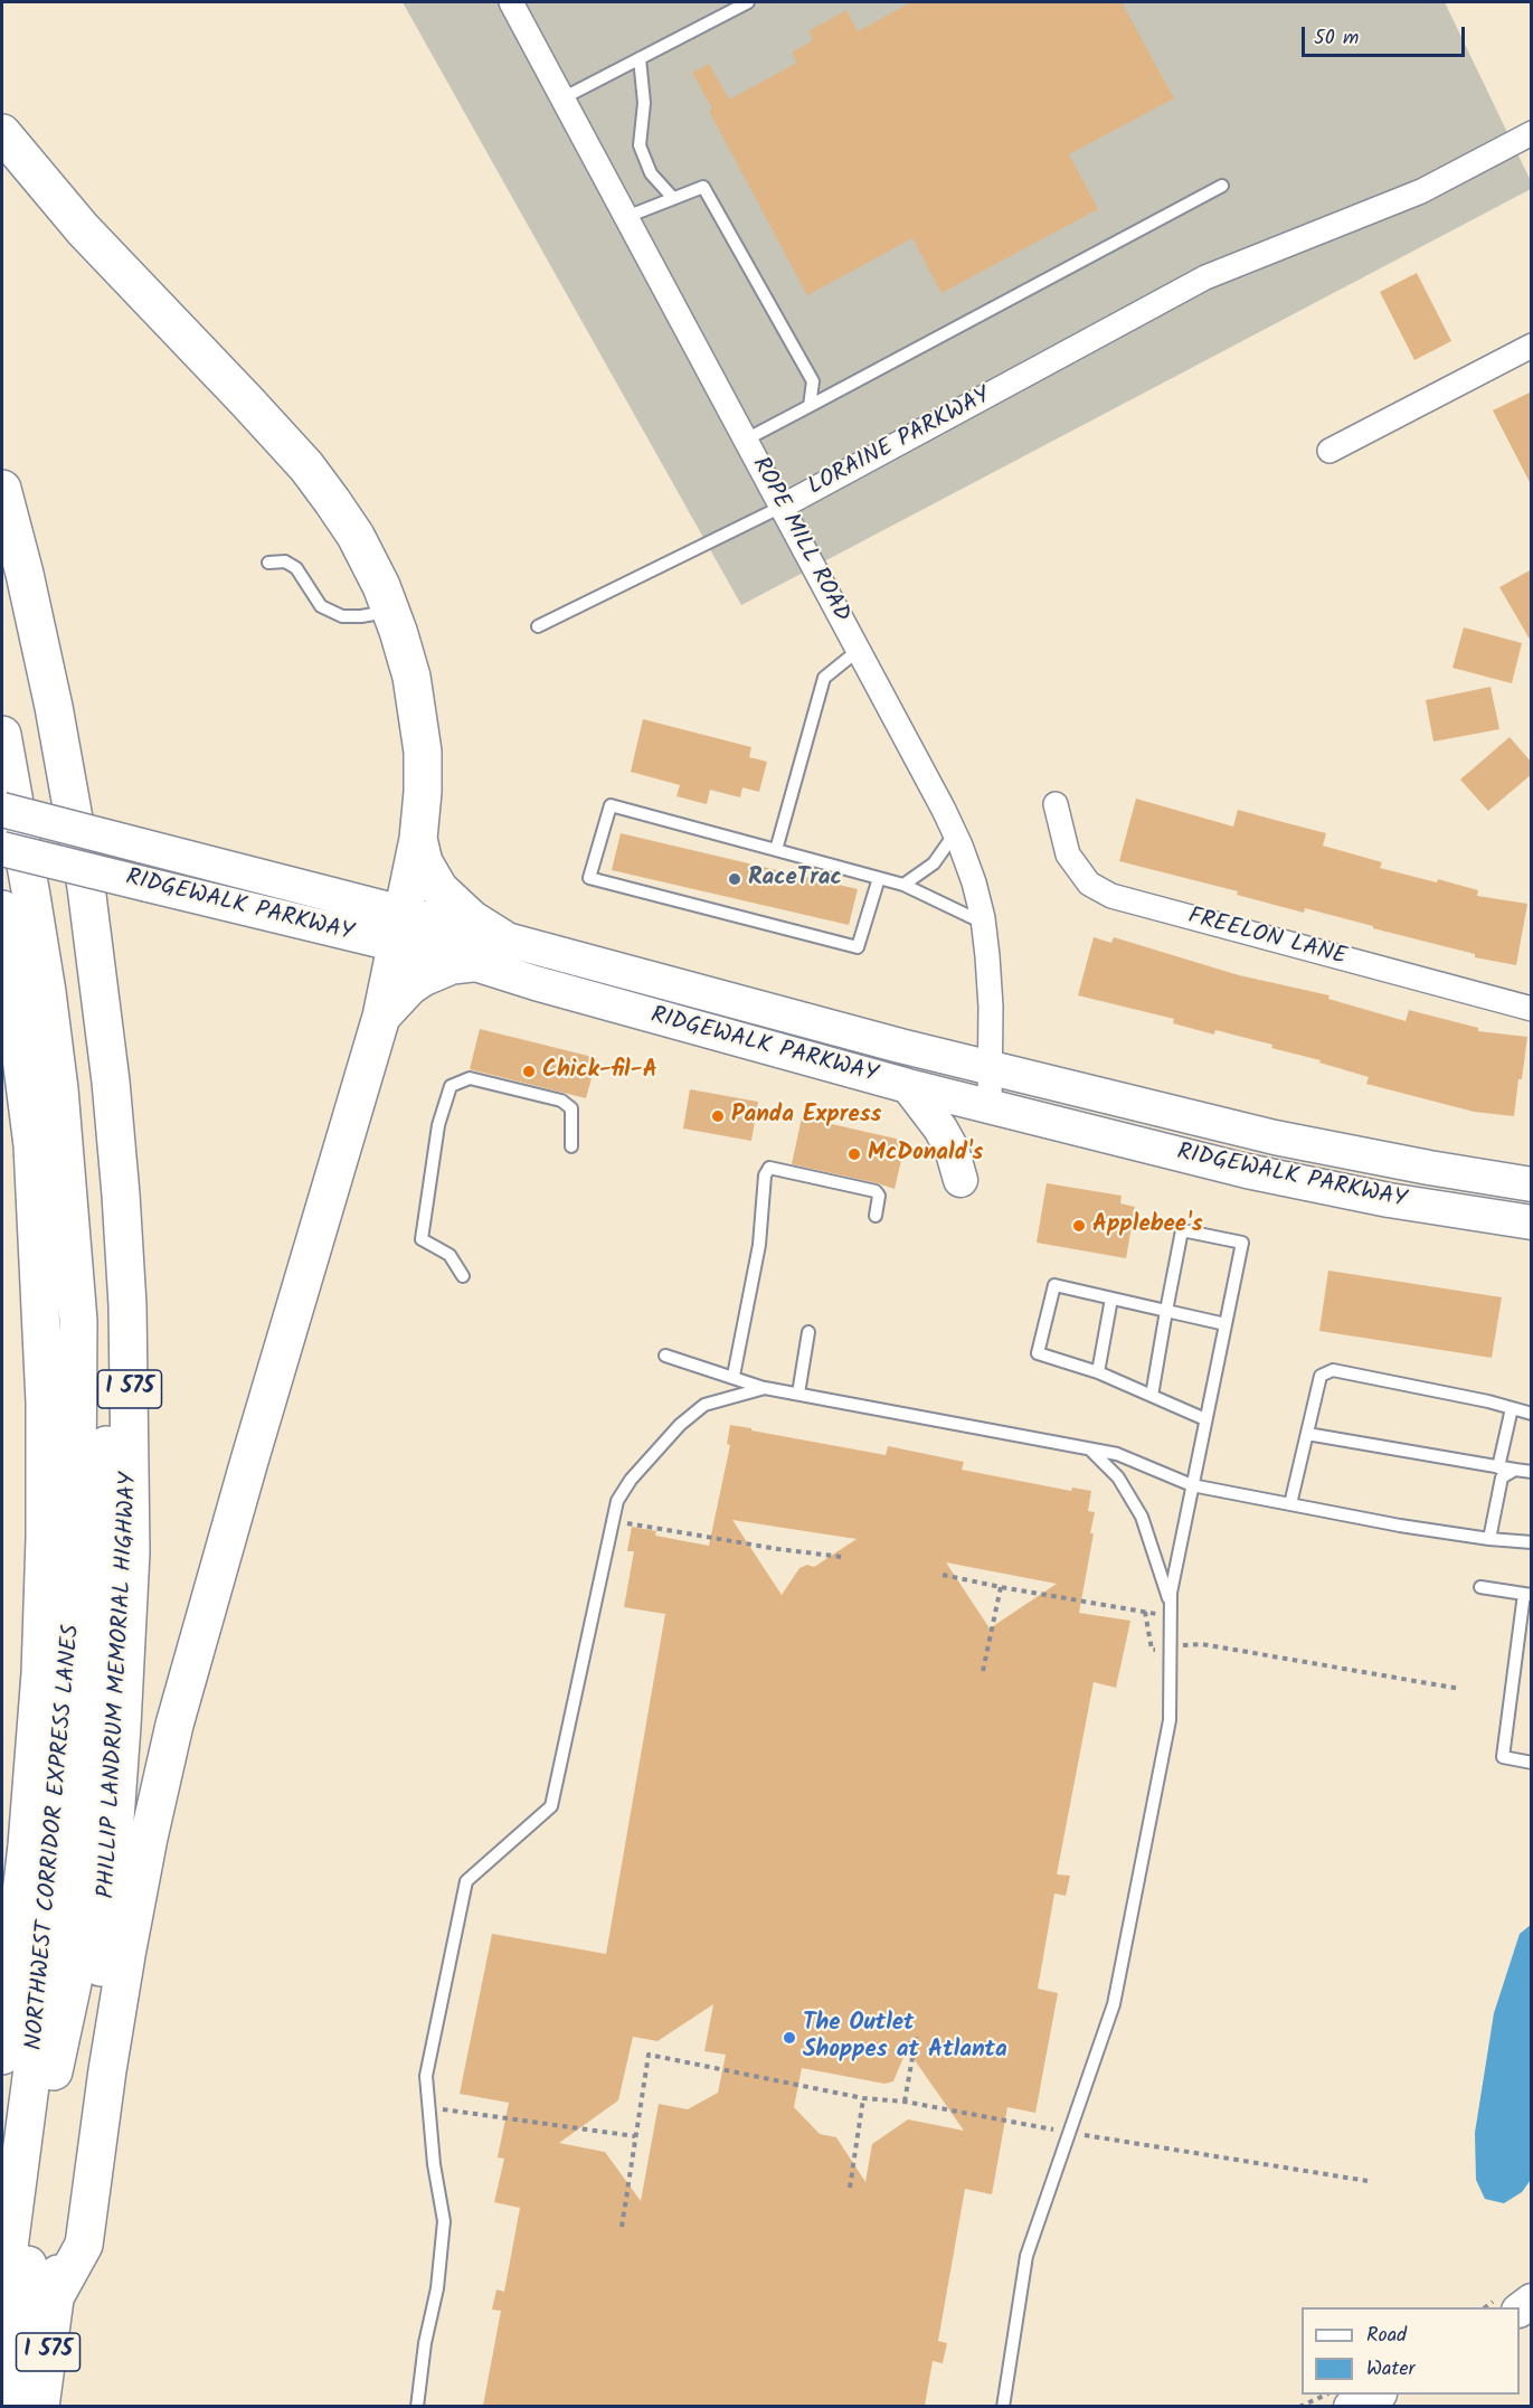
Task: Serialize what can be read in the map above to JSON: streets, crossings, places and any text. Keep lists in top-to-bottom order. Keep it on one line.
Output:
{"streets":{"highway":["I 575","PHILLIP LANDRUM MEMORIAL HIGHWAY","NORTHWEST CORRIDOR EXPRESS LANES"],"main road":["RIDGEWALK PARKWAY"],"street":["LORAINE PARKWAY","ROPE MILL ROAD","FREELON LANE"]},"crossings":[["LORAINE PARKWAY","ROPE MILL ROAD"],["ROPE MILL ROAD","RIDGEWALK PARKWAY"]],"places":["RaceTrac","Chick-fil-A","Panda Express","McDonald's","Applebee's","The Outlet Shoppes at Atlanta"],"legend":["Road","Water"],"scale_bar":"50 m"}
